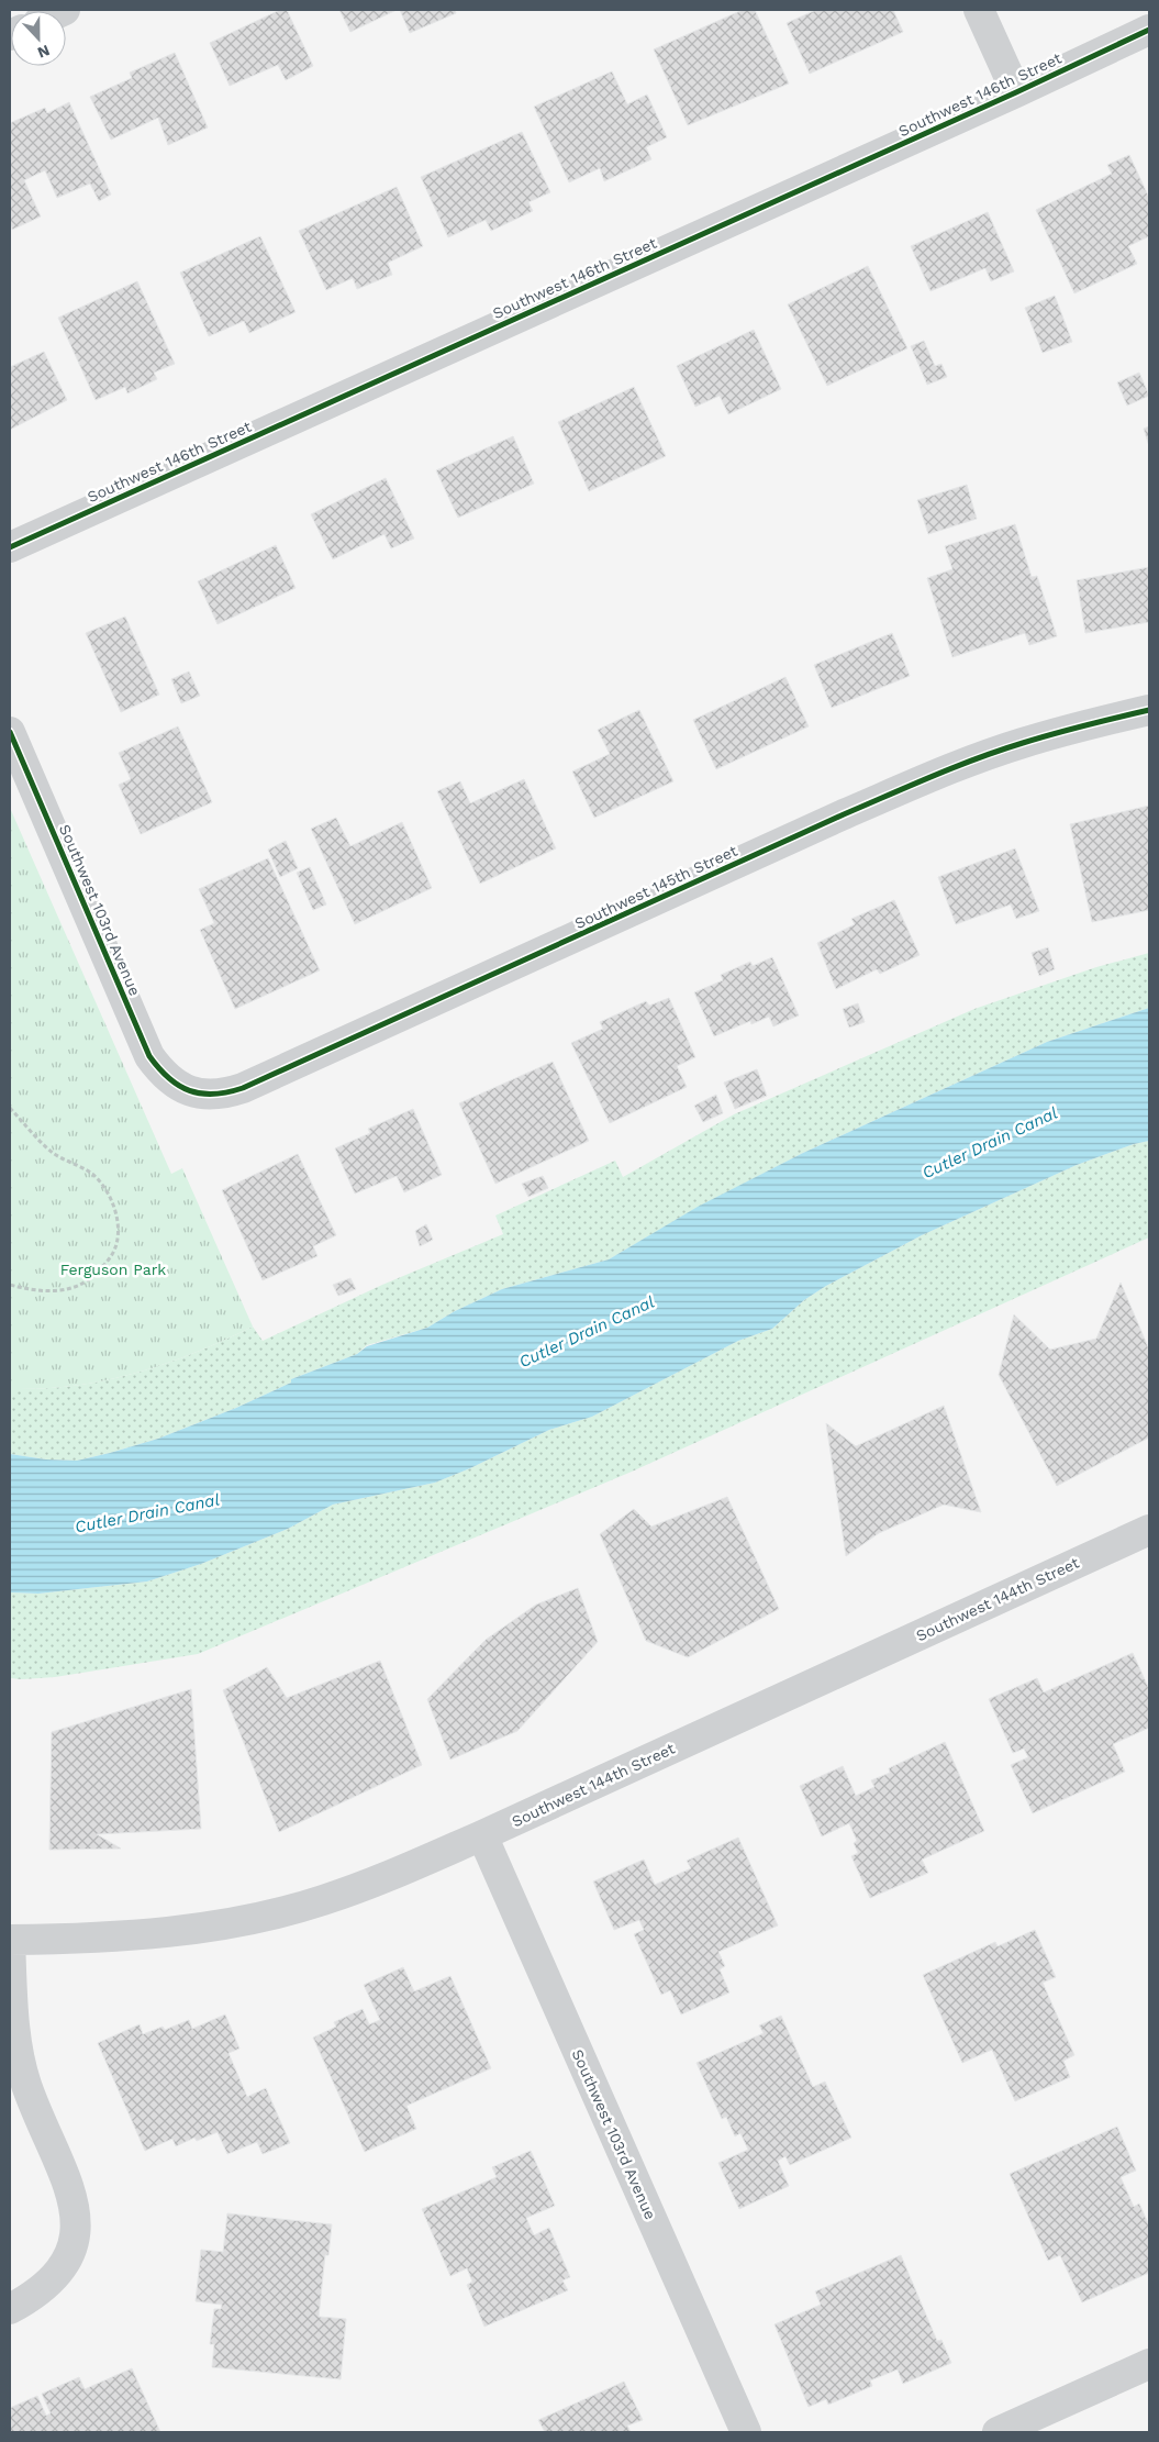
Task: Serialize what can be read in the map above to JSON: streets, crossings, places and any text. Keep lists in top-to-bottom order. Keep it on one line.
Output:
{"streets":{"street":["Southwest 146th Street","Southwest 145th Street","Southwest 103rd Avenue","Southwest 144th Street"]},"crossings":[["Southwest 145th Street","Southwest 103rd Avenue"],["Southwest 103rd Avenue","Southwest 144th Street"]],"water":["Cutler Drain Canal"],"parks":["Ferguson Park"],"north":"bottom"}
